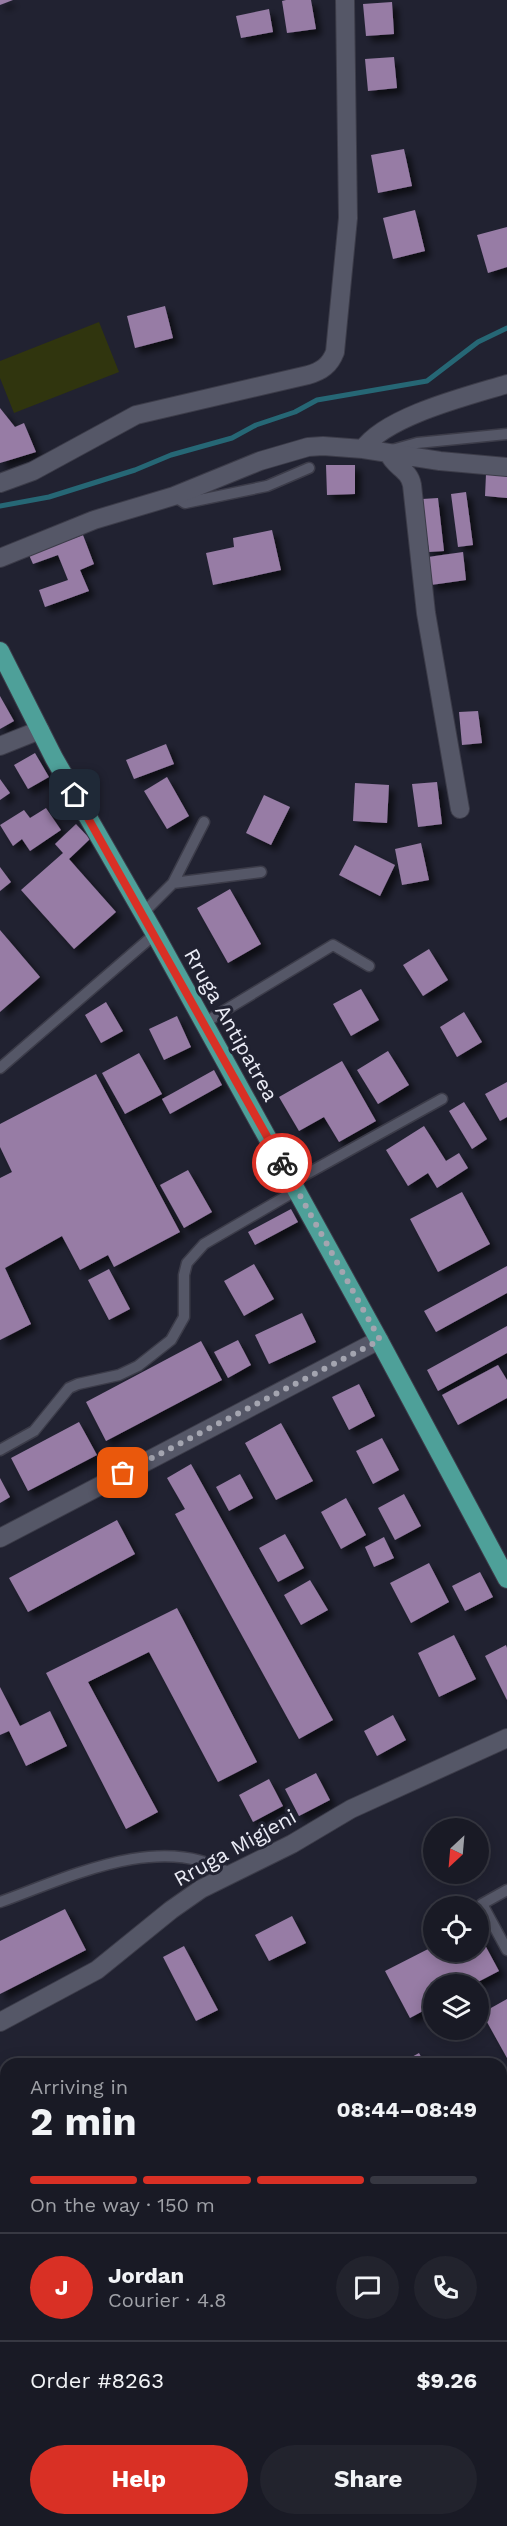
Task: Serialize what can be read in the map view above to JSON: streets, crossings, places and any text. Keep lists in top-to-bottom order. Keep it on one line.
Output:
{"streets":{"main road":["Rruga Antipatrea"],"street":["Rruga Migjeni"]},"north":"bottom left","page":{"heading":["2 min","Arriving in","08:44–08:49"],"panel":["Jordan","Courier · 4.8","Order #8263","$9.26"],"bar":"On the way · 150 m","round":"J","buttons":["Help","Share"]}}
